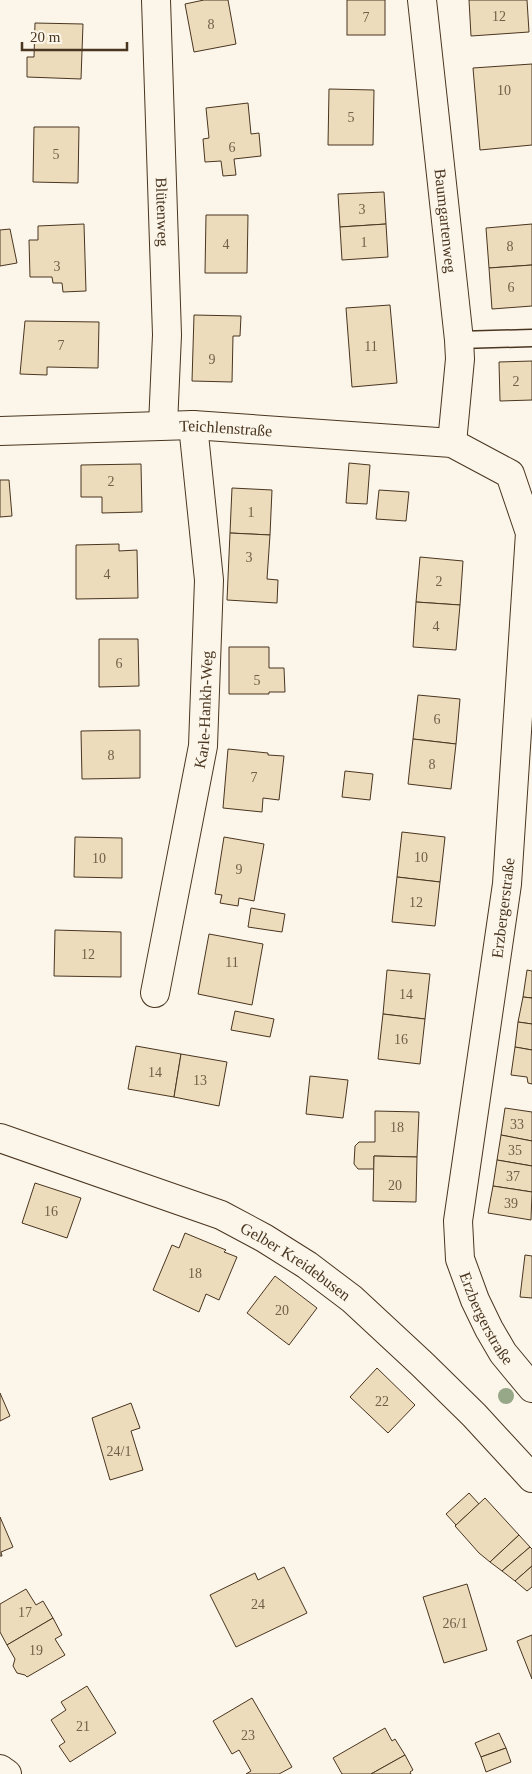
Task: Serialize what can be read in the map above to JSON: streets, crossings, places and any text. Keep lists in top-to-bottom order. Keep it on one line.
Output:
{"streets":{"street":["Blütenweg","Baumgartenweg","Teichlenstraße","Karle-Hankh-Weg","Erzbergerstraße","Gelber Kreidebusen"]},"crossings":[["Blütenweg","Teichlenstraße"],["Baumgartenweg","Teichlenstraße"],["Baumgartenweg","Erzbergerstraße"],["Teichlenstraße","Karle-Hankh-Weg"],["Teichlenstraße","Erzbergerstraße"]],"house_numbers":["12","7","8","10","5","6","5","3","1","4","8","3","6","7","11","9","2","2","1","3","4","2","4","6","5","6","8","8","7","10","10","9","12","12","11","14","16","14","13","33","18","35","37","20","39","16","18","20","22","24/1","24","17","26/1","19","21","23"],"scale_bar":"20 m"}
